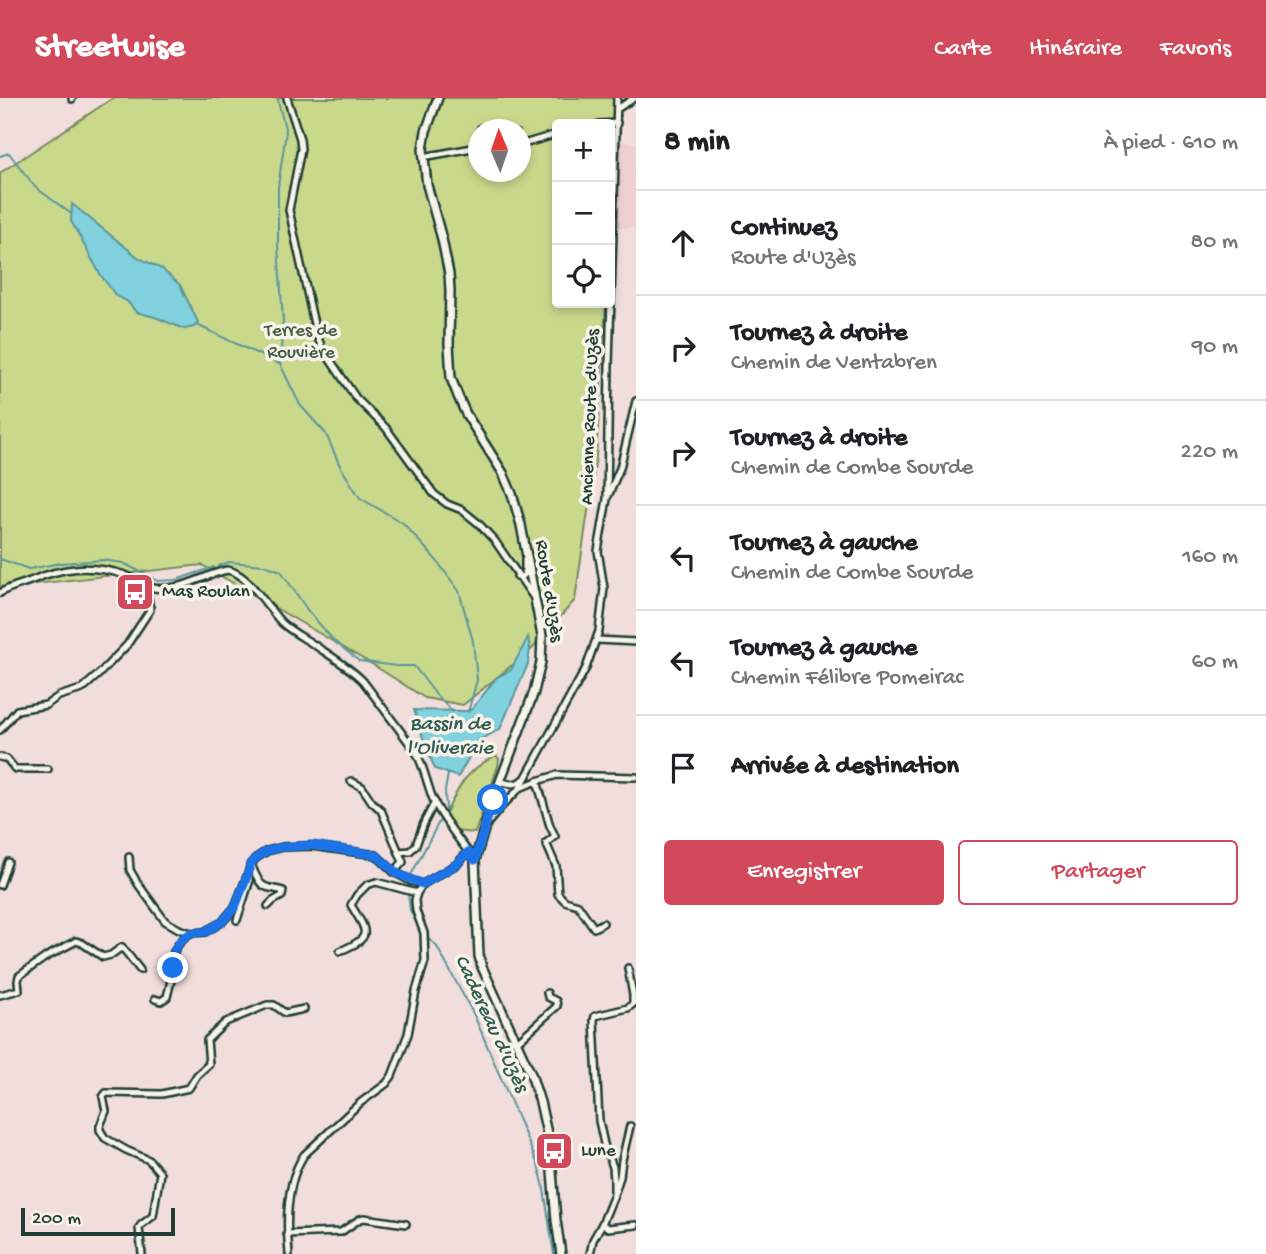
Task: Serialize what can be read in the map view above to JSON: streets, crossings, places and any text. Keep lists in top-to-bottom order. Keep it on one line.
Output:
{"streets":{"main road":["Route d'Uzès"],"street":["Ancienne Route d'Uzès"]},"crossings":[["Ancienne Route d'Uzès","Route d'Uzès"]],"water":["Bassin de l'Oliveraie","Cadereau d'Uzès"],"parks":["Terres de Rouvière"],"places":{"bus stop":["Mas Roulan","Lune"]},"scale_bar":"200 m","north":"top","page":{"header":"Streetwise","nav":["Carte","Itinéraire","Favoris"],"heading":["8 min","À pied · 610 m"],"map_buttons":["+","−"],"list":[["Continuez","Route d'Uzès","80 m"],["Tournez à droite","Chemin de Ventabren","90 m"],["Tournez à droite","Chemin de Combe Sourde","220 m"],["Tournez à gauche","Chemin de Combe Sourde","160 m"],["Tournez à gauche","Chemin Félibre Pomeirac","60 m"],"Arrivée à destination"],"buttons":["Enregistrer","Partager"],"scale":"200 m"}}
